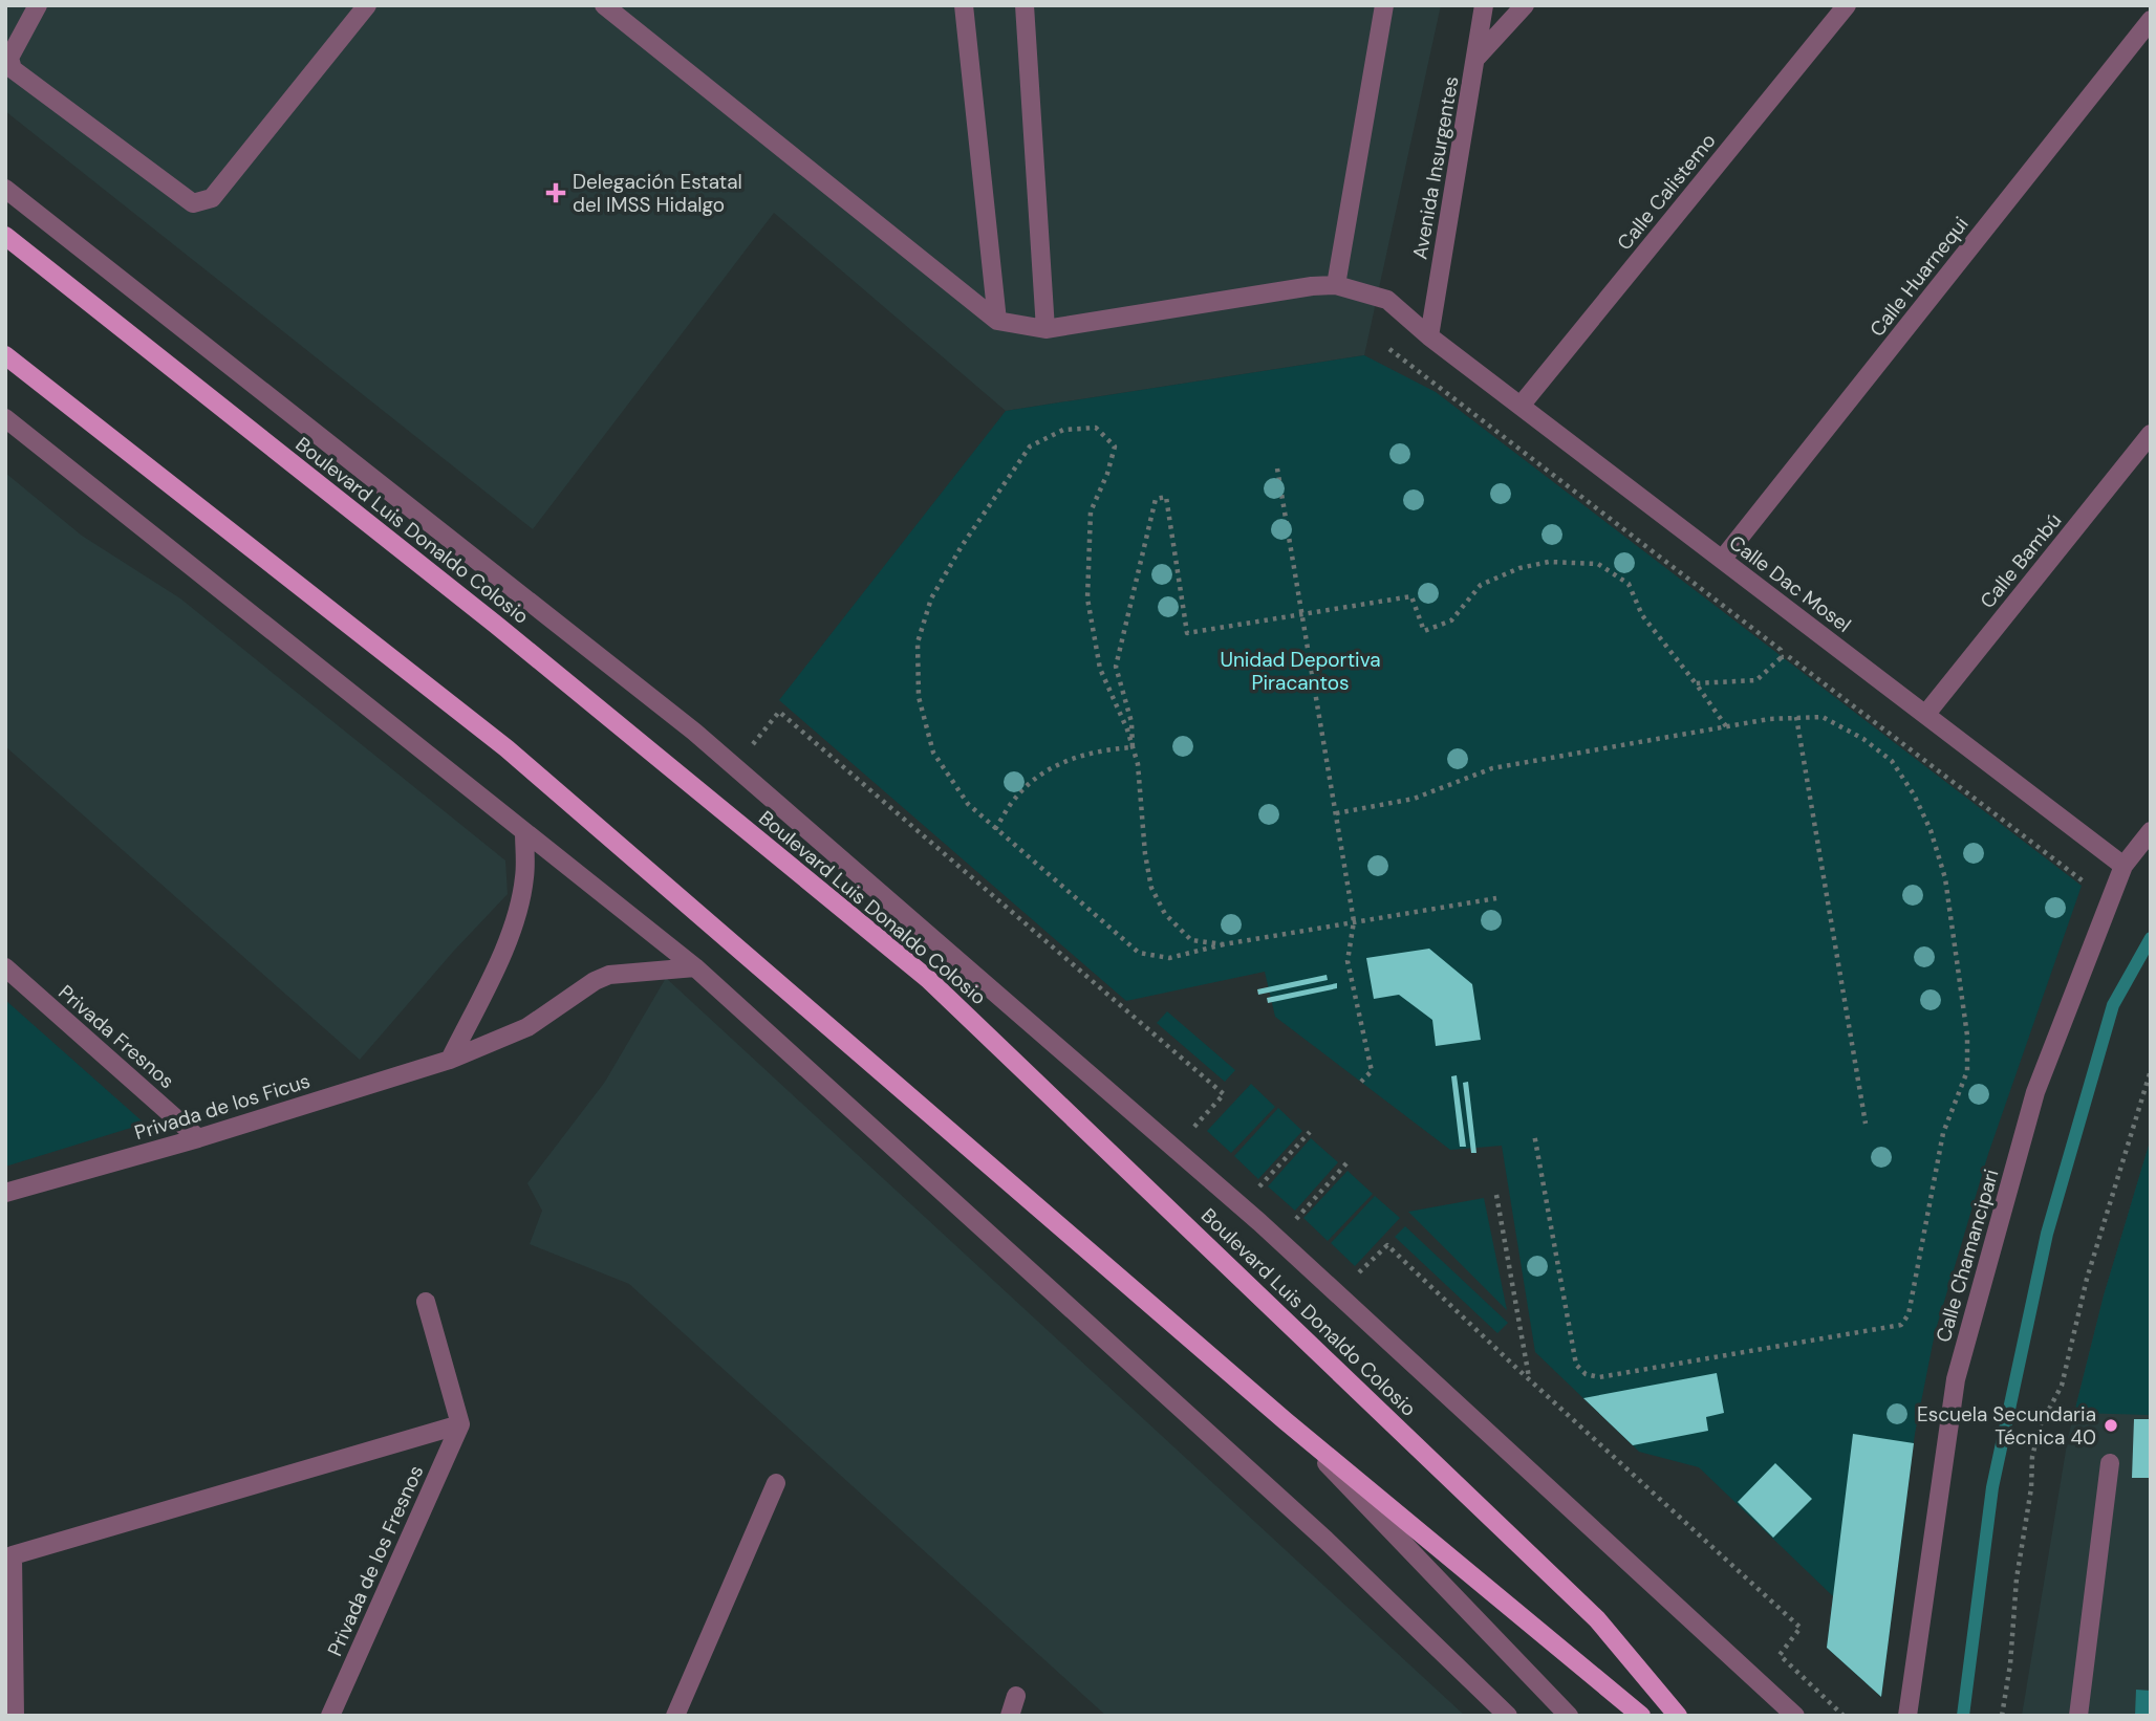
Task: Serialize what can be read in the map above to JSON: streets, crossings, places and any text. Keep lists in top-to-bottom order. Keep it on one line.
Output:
{"streets":{"main road":["Boulevard Luis Donaldo Colosio"],"street":["Avenida Insurgentes","Calle Calistemo","Calle Huarnequi","Calle Bambú","Calle Dac Mosel","Privada Fresnos","Privada de los Ficus","Calle Chamancipari","Privada de los Fresnos"]},"crossings":[["Avenida Insurgentes","Calle Dac Mosel"],["Calle Calistemo","Calle Dac Mosel"],["Calle Huarnequi","Calle Dac Mosel"],["Calle Bambú","Calle Dac Mosel"],["Calle Dac Mosel","Calle Chamancipari"],["Privada Fresnos","Privada de los Ficus"]],"parks":["Unidad Deportiva Piracantos"],"places":{"health":["Delegación Estatal del IMSS Hidalgo"],"other":["Escuela Secundaria Técnica 40"]}}
